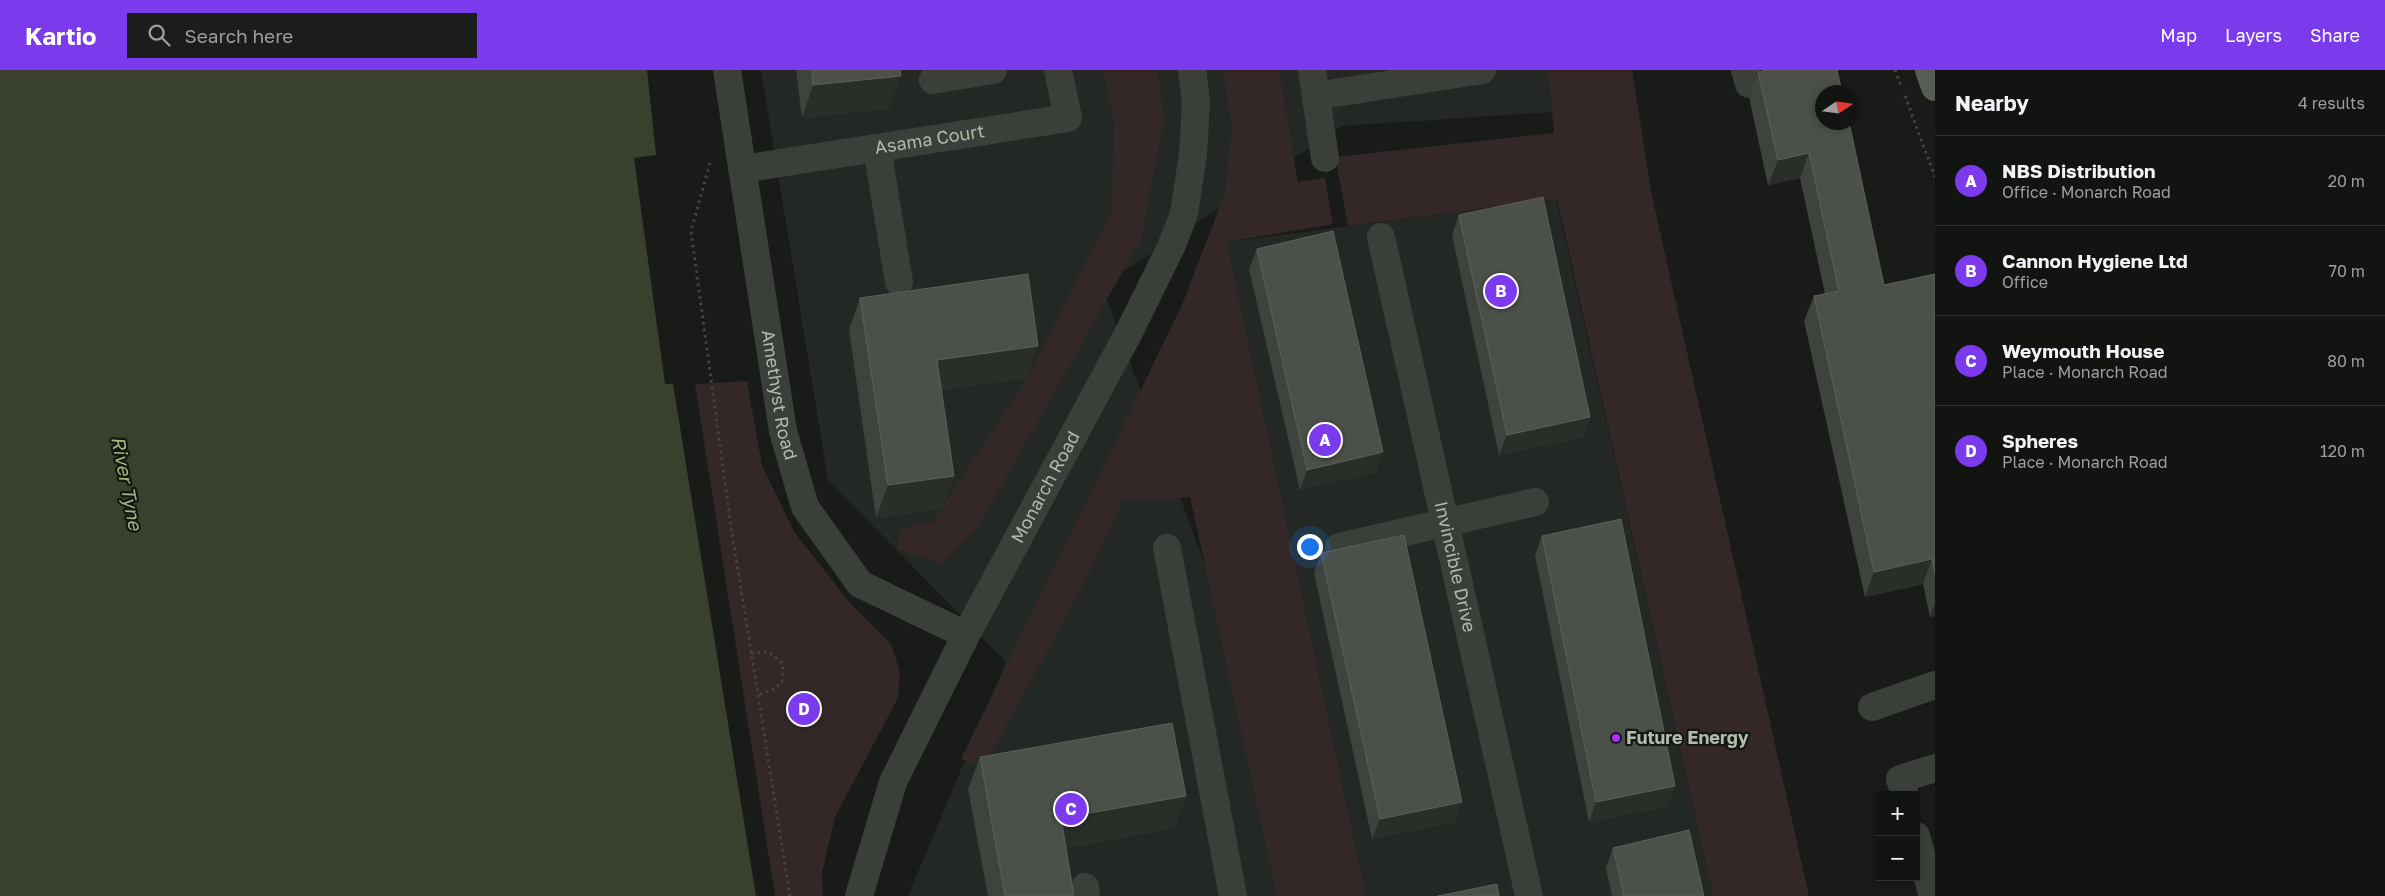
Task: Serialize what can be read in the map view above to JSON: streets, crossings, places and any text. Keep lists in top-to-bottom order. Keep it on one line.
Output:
{"streets":{"street":["Asama Court","Amethyst Road","Monarch Road","Invincible Drive"]},"crossings":[["Asama Court","Amethyst Road"],["Amethyst Road","Monarch Road"]],"water":["River Tyne"],"places":["Future Energy"],"north":"right","page":{"header":"Kartio","search":"Search here","nav":["Map","Layers","Share"],"heading":["Nearby","4 results"],"list":[{"mark":"A","name":"NBS Distribution","note":"Office · Monarch Road","value":"20 m"},{"mark":"B","name":"Cannon Hygiene Ltd","note":"Office","value":"70 m"},{"mark":"C","name":"Weymouth House","note":"Place · Monarch Road","value":"80 m"},{"mark":"D","name":"Spheres","note":"Place · Monarch Road","value":"120 m"}],"pins":["B","A","D","C"],"map_buttons":["+","−"]}}
